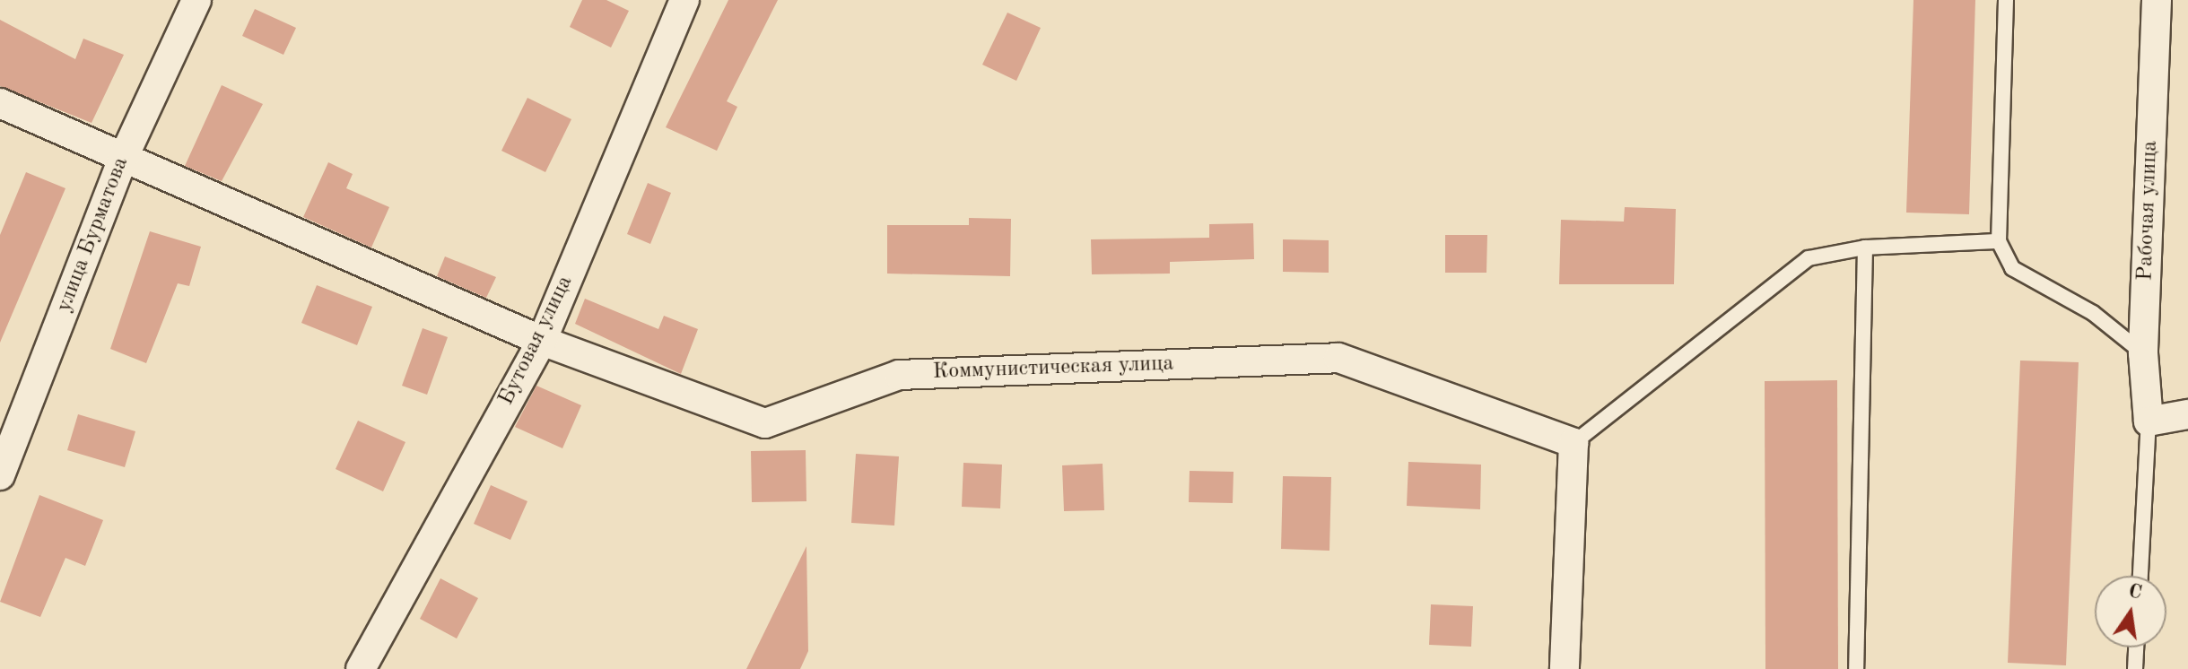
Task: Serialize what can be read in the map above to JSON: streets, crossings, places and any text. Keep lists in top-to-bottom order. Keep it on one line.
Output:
{"streets":{"street":["Рабочая улица","улица Бурматова","Бутовая улица","Коммунистическая улица"]},"crossings":[["улица Бурматова","Коммунистическая улица"],["Бутовая улица","Коммунистическая улица"]],"north":"top"}
